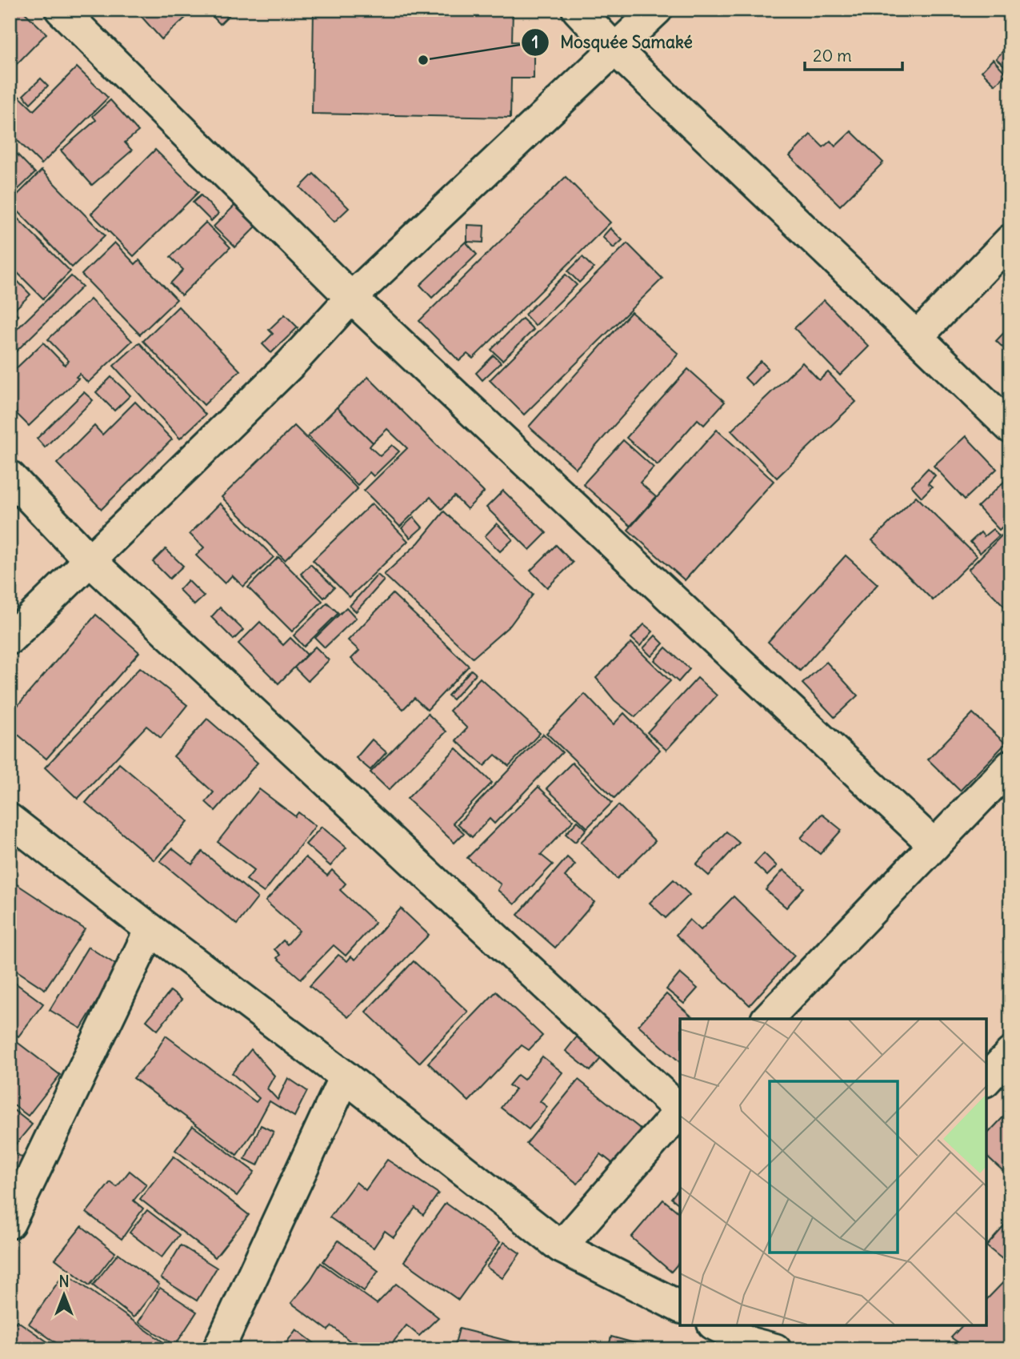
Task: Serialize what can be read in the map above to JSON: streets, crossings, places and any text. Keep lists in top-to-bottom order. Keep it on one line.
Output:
{"places":["Mosquée Samaké"],"scale_bar":"20 m","north":"top"}
